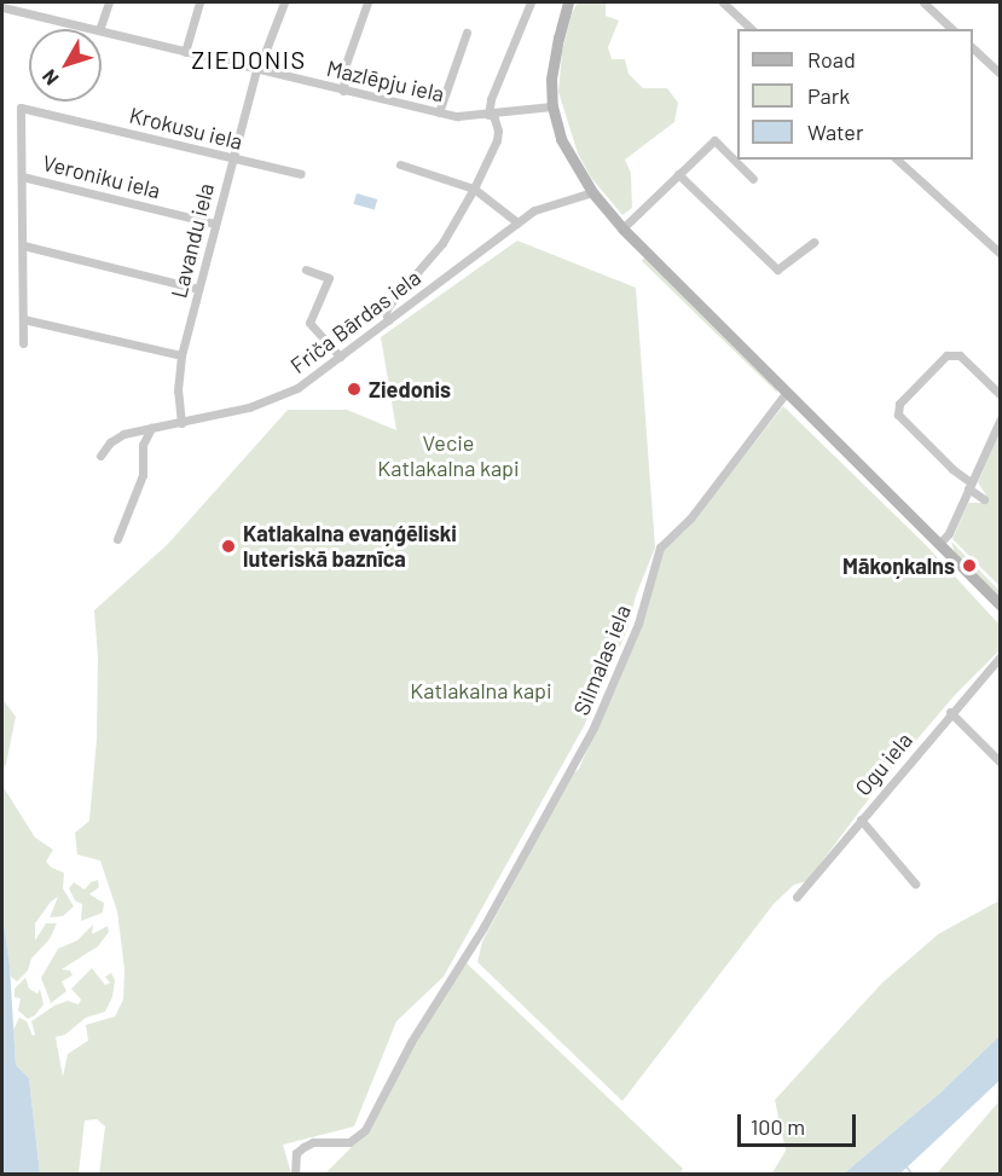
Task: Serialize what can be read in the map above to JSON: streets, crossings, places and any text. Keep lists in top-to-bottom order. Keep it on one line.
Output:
{"streets":{"street":["Mazlēpju iela","Krokusu iela","Veroniku iela","Lavandu iela","Friča Bārdas iela","Silmalas iela","Ogu iela"]},"crossings":[["Mazlēpju iela","Lavandu iela"],["Krokusu iela","Veroniku iela"],["Krokusu iela","Lavandu iela"],["Veroniku iela","Lavandu iela"],["Lavandu iela","Friča Bārdas iela"]],"districts":["ZIEDONIS"],"parks":["Vecie Katlakalna kapi","Katlakalna kapi"],"places":["Ziedonis","Katlakalna evaņģēliski luteriskā baznīca","Mākoņkalns"],"legend":["Road","Park","Water"],"scale_bar":"100 m","north":"bottom left"}
